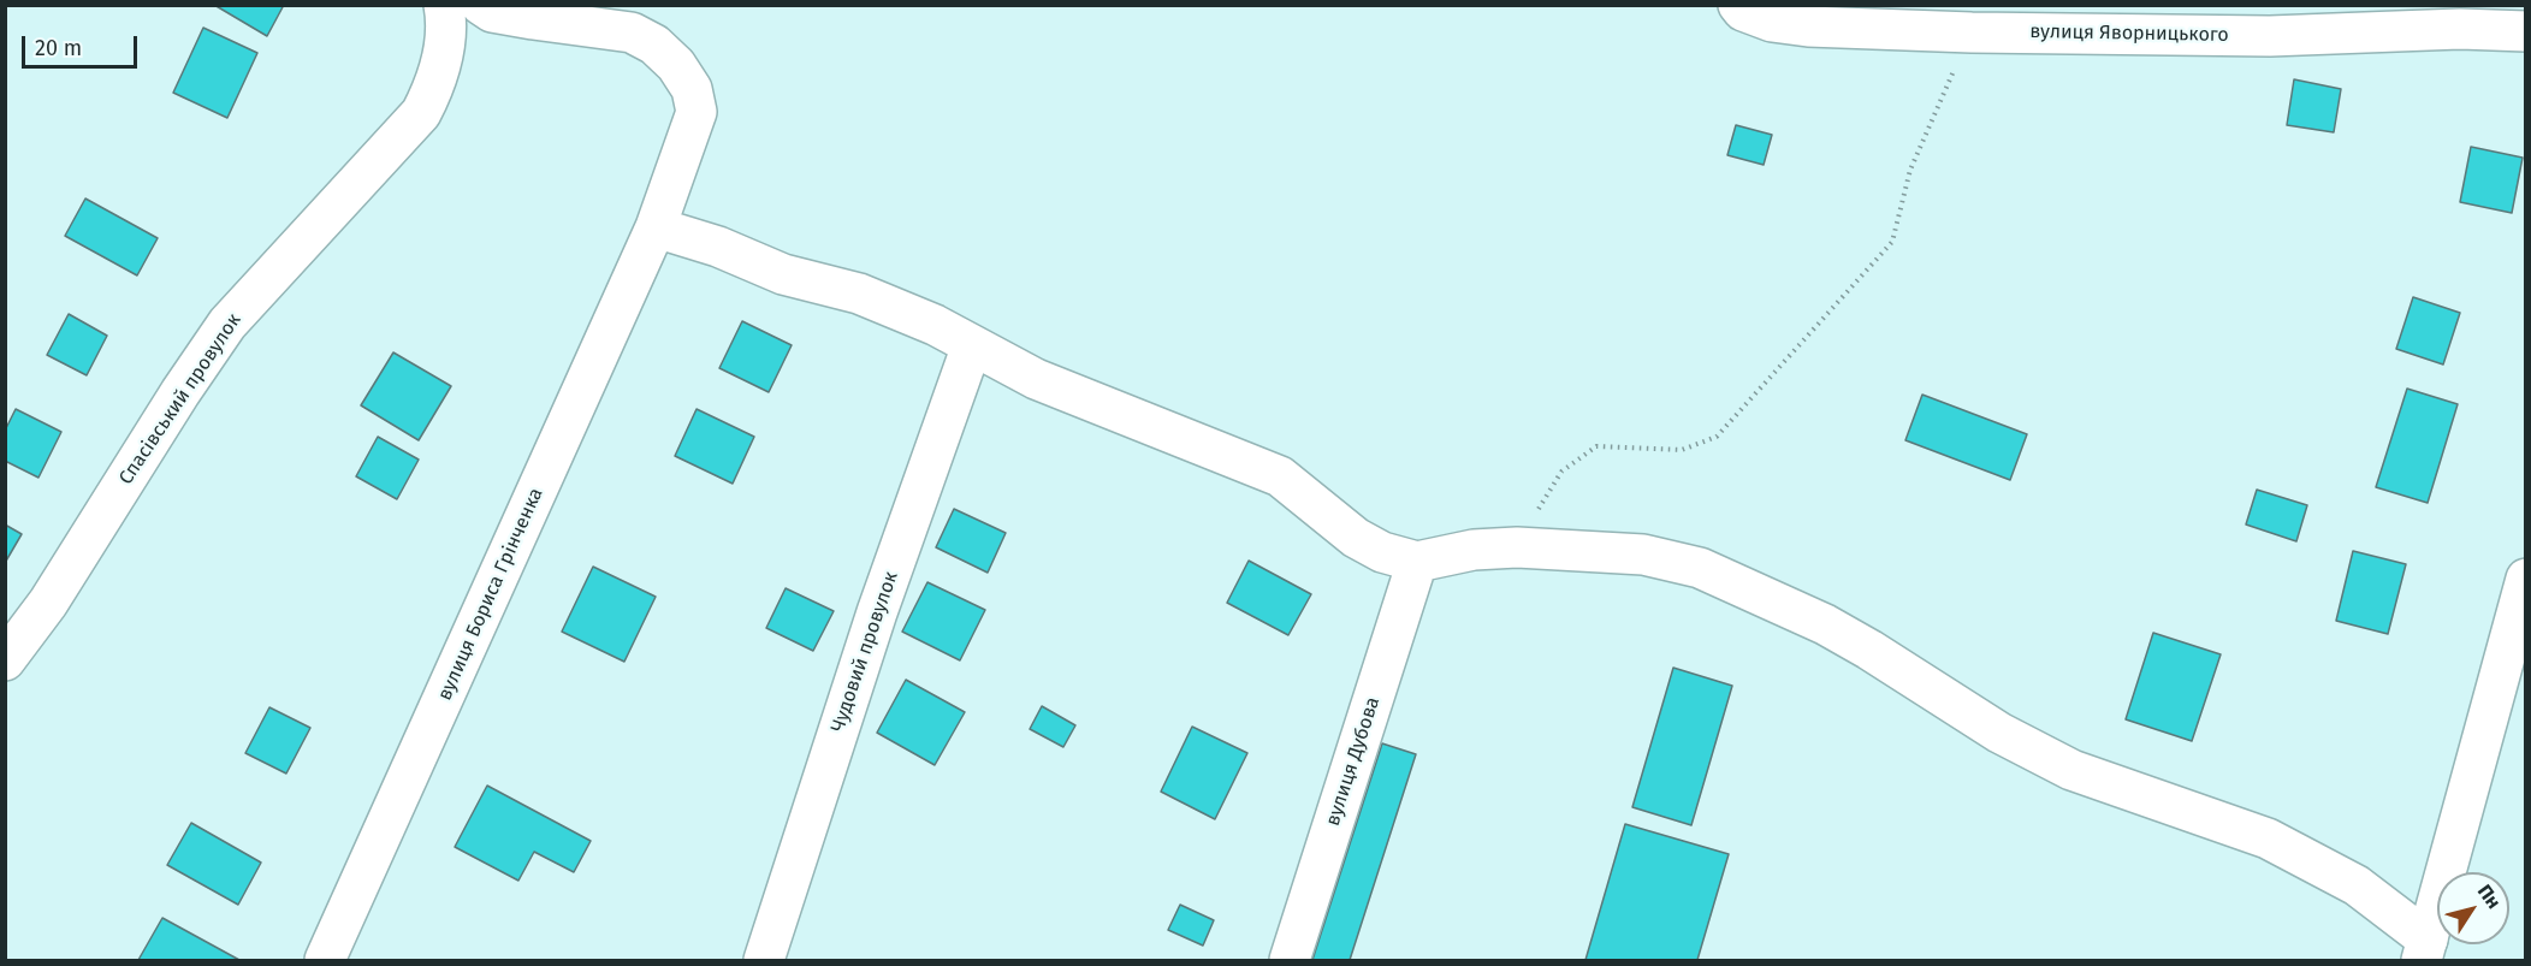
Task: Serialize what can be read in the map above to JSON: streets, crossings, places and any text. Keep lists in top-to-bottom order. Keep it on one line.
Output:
{"streets":{"street":["вулиця Яворницького","Спасівський провулок","вулиця Бориса Грінченка","Чудовий провулок","вулиця Дубова"]},"scale_bar":"20 m","north":"top right"}
